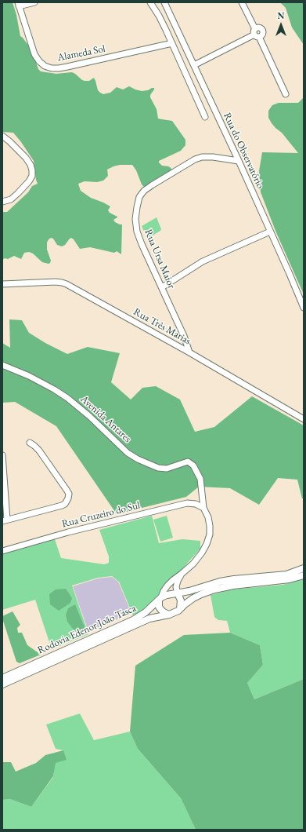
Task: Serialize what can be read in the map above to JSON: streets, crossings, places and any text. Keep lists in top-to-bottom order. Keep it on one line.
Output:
{"streets":{"main road":["Rodovia Edenor João Tasca"],"street":["Alameda Sol","Rua do Observatório","Rua Ursa Maior","Rua Três Marias","Avenida Antares","Rua Cruzeiro do Sul"]},"crossings":[["Rua do Observatório","Rua Ursa Maior"],["Rua Ursa Maior","Rua Três Marias"],["Avenida Antares","Rua Cruzeiro do Sul"]],"north":"top"}
